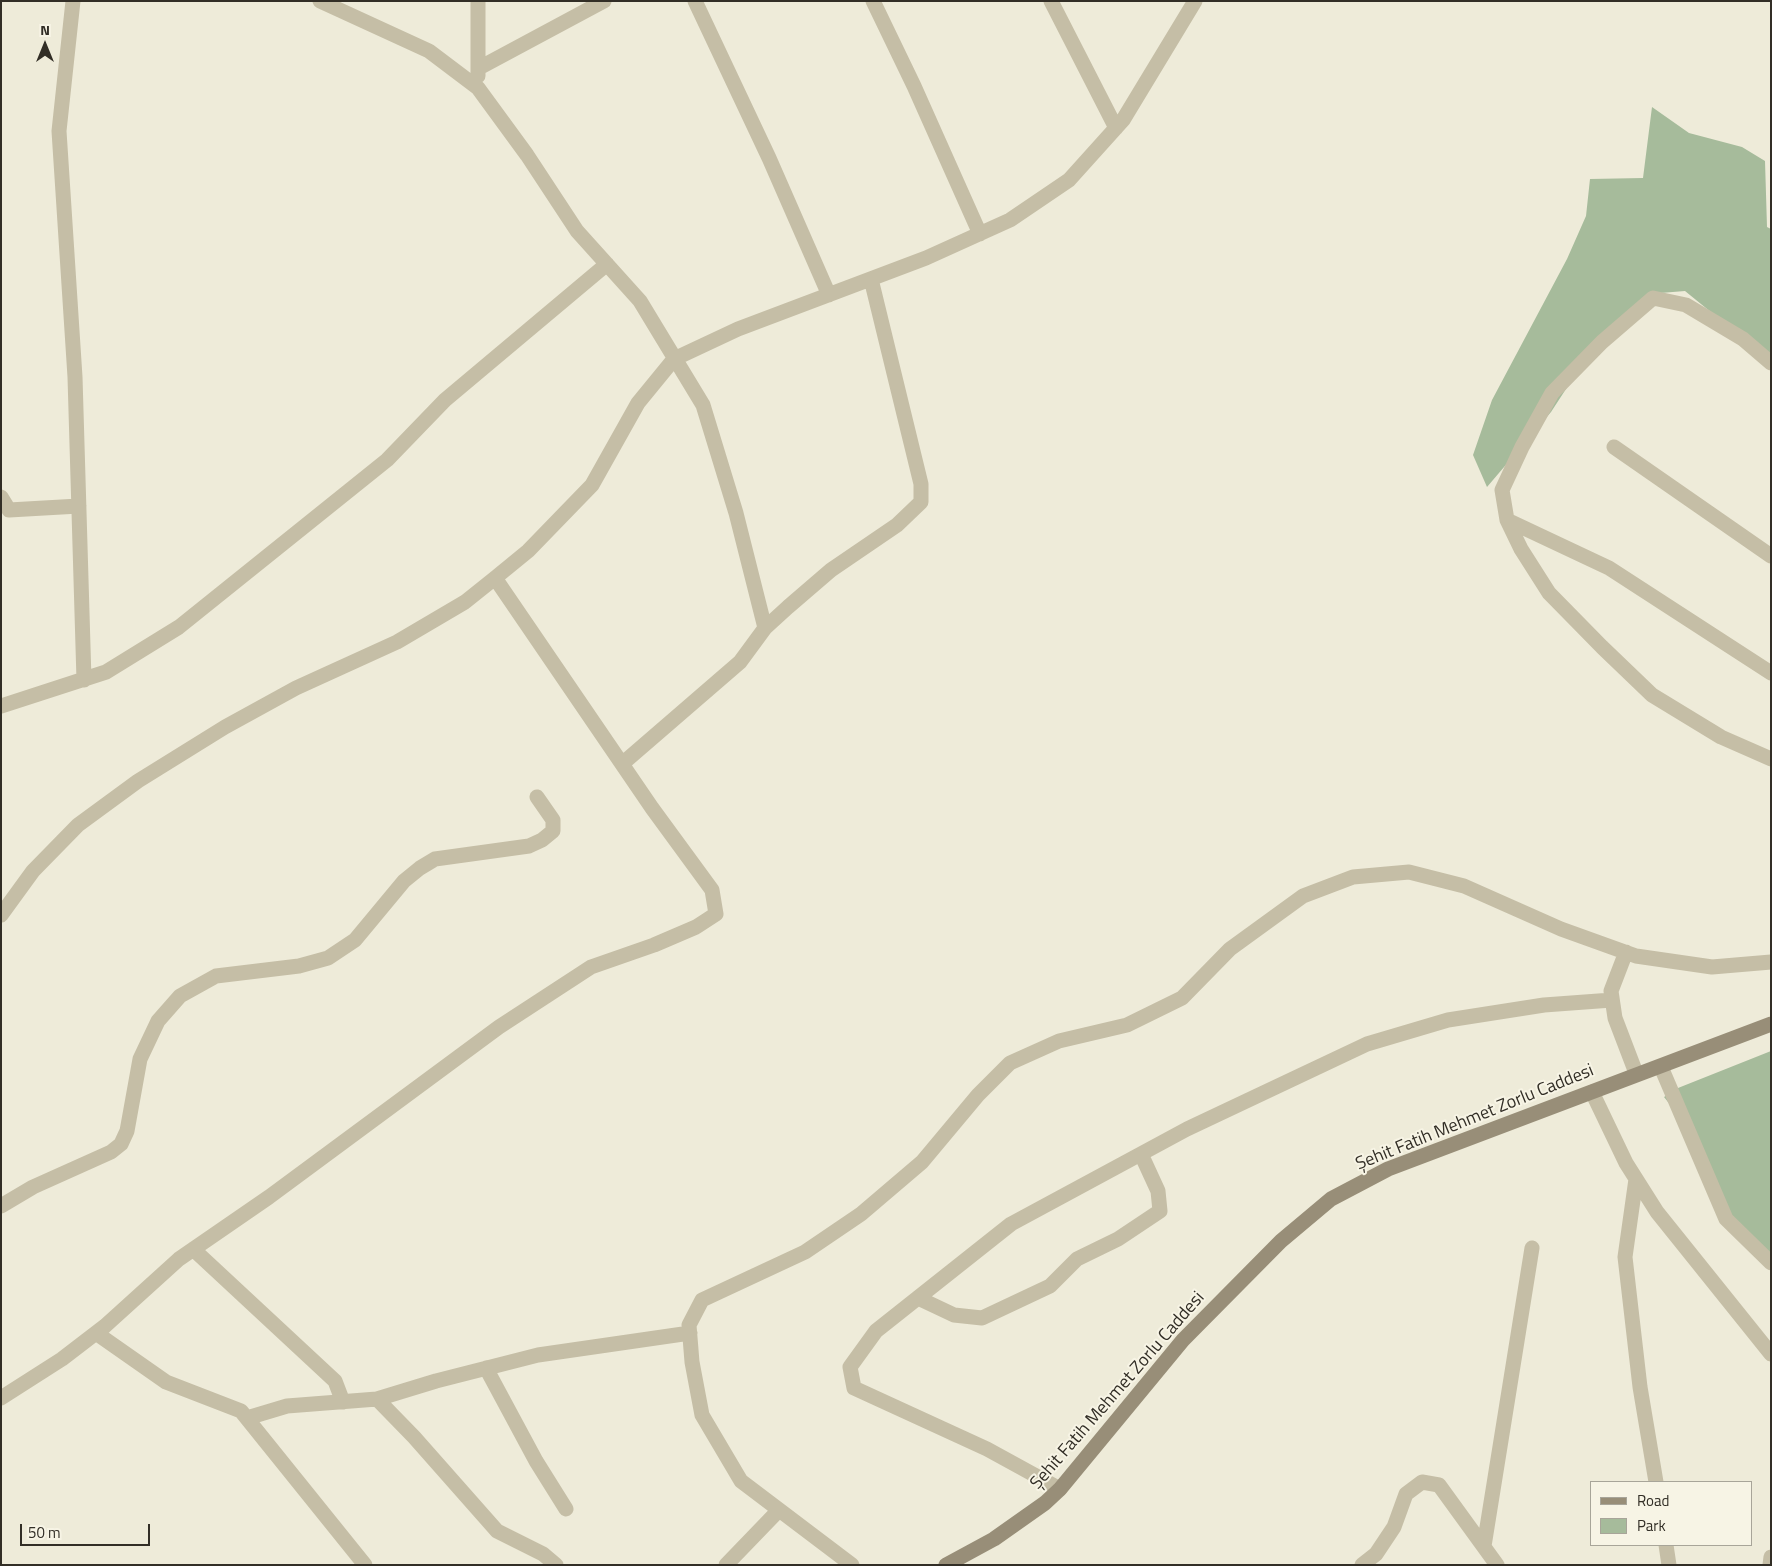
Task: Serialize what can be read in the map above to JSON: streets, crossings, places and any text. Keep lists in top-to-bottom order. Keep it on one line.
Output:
{"streets":{"main road":["Şehit Fatih Mehmet Zorlu Caddesi"]},"legend":["Road","Park"],"scale_bar":"50 m","north":"top"}
